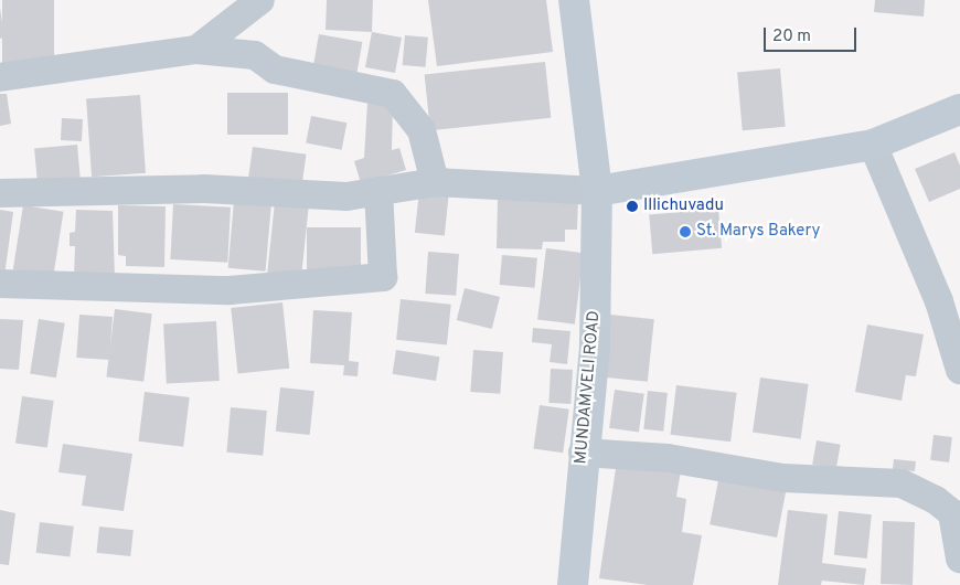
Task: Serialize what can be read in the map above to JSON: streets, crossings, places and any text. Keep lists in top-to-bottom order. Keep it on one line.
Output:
{"streets":{"main road":["MUNDAMVELI ROAD"]},"places":["Illichuvadu","St. Marys Bakery"],"scale_bar":"20 m"}
